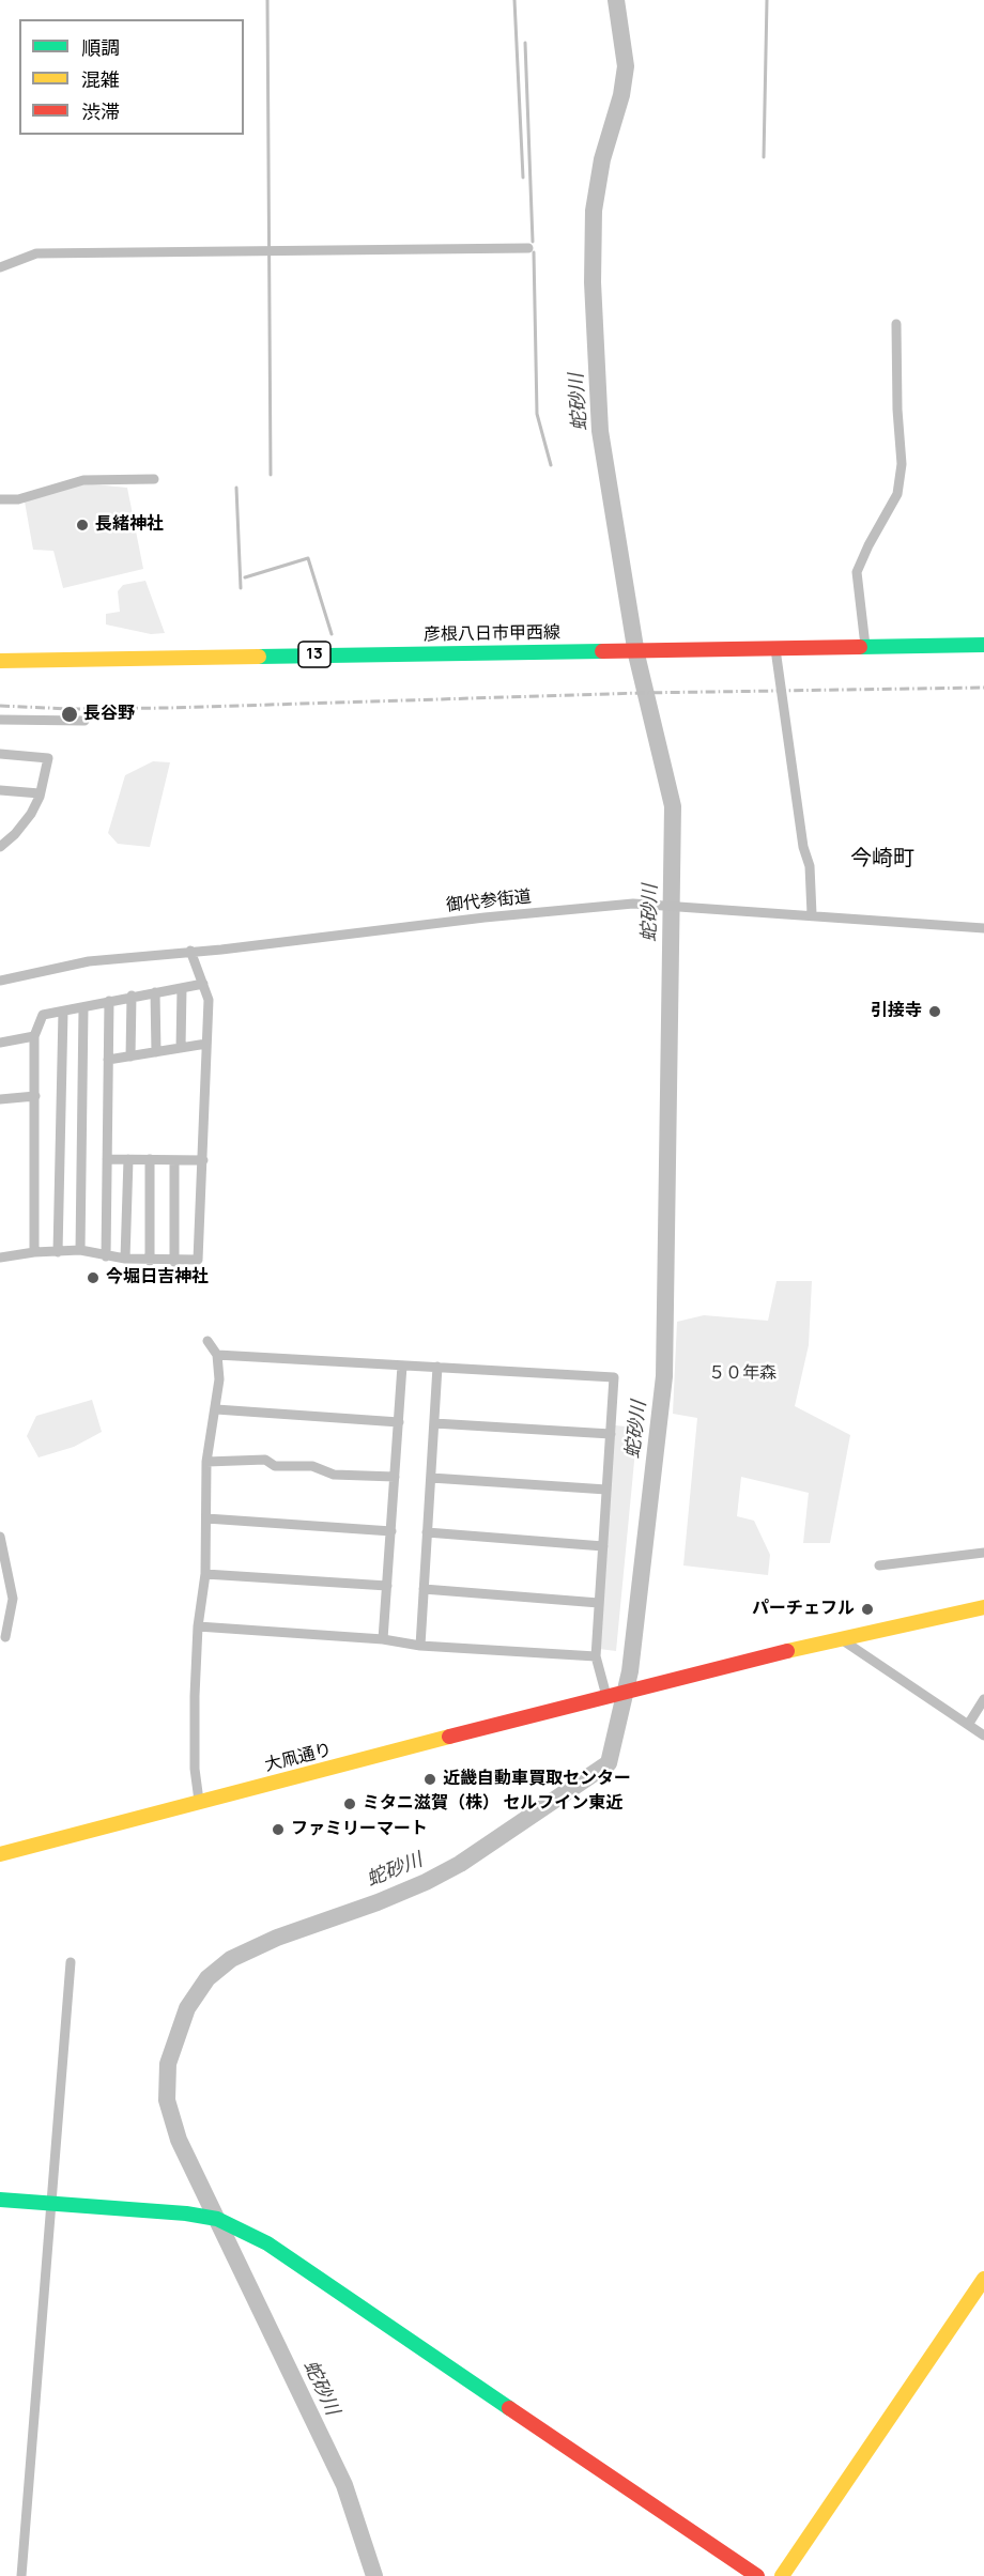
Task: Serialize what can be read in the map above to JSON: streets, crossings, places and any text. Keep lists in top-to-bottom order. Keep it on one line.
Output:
{"streets":{"street":["彦根八日市甲西線","13","御代参街道","大凧通り"]},"districts":["今崎町"],"water":["蛇砂川"],"parks":["５０年森"],"places":["長緒神社","長谷野","引接寺","今堀日吉神社","パーチェフル","近畿自動車買取センター","ミタニ滋賀（株） セルフイン東近","ファミリーマート"],"legend":["順調","混雑","渋滞"]}
